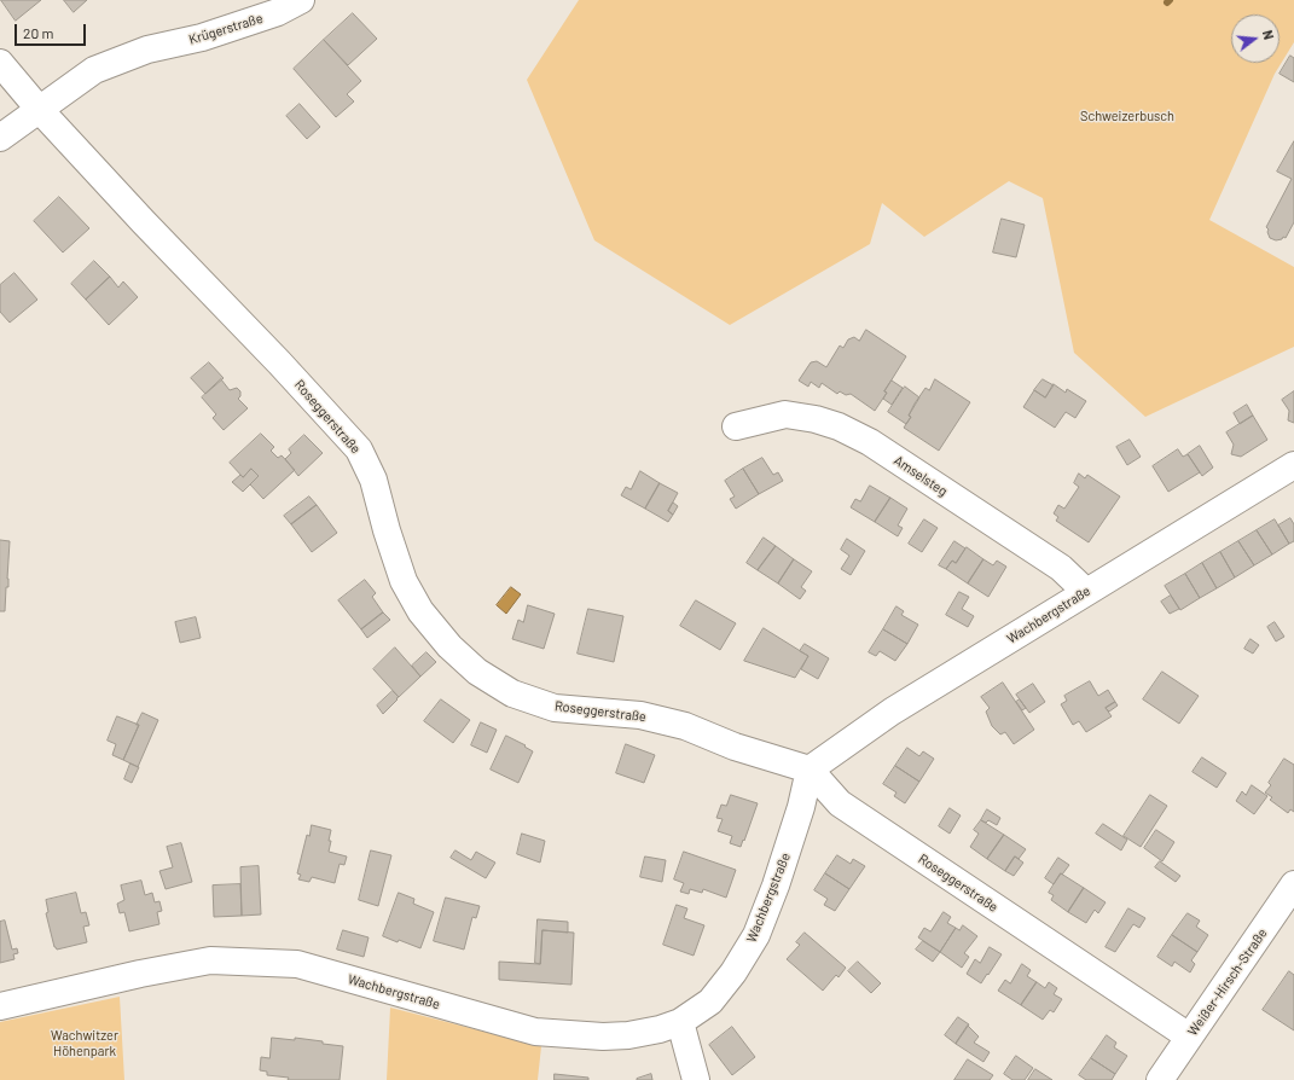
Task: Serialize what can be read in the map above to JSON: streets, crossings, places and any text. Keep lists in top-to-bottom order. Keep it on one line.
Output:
{"streets":{"street":["Krügerstraße","Roseggerstraße","Amselsteg","Wachbergstraße","Weißer-Hirsch-Straße"]},"crossings":[["Krügerstraße","Roseggerstraße"],["Roseggerstraße","Wachbergstraße"],["Roseggerstraße","Weißer-Hirsch-Straße"],["Amselsteg","Wachbergstraße"]],"parks":["Schweizerbusch","Wachwitzer Höhenpark"],"scale_bar":"20 m","north":"right"}
